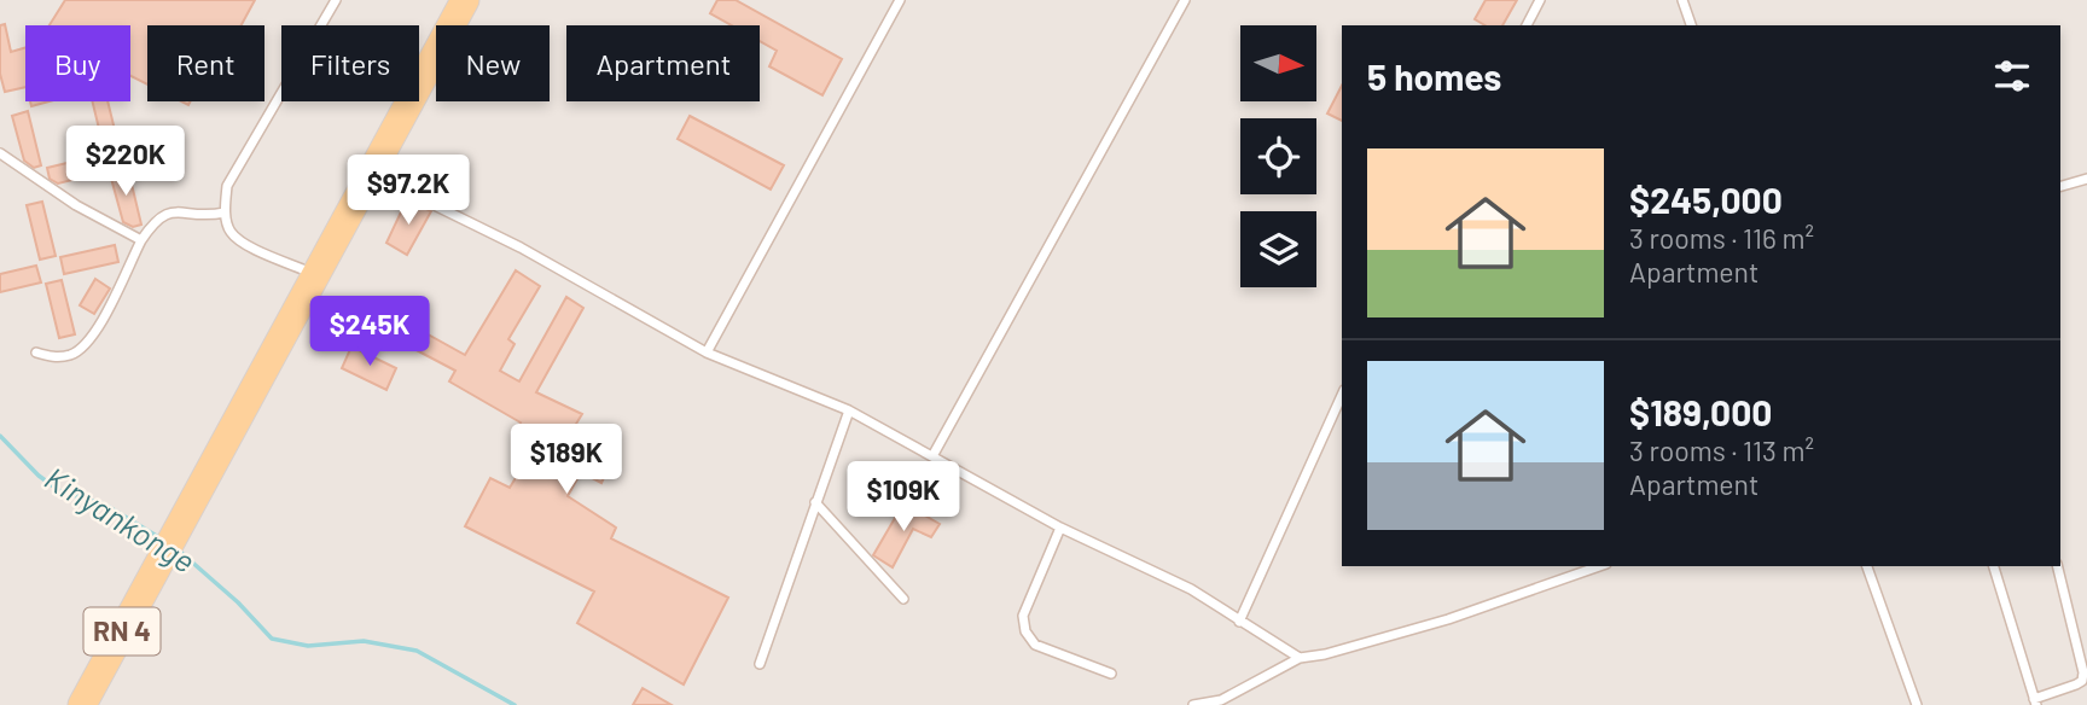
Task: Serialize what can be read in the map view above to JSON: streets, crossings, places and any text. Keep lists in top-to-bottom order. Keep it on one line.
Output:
{"streets":{"main road":["RN 4"]},"water":["Kinyankonge"],"north":"right","page":{"chip":["Buy","Rent","Filters","New","Apartment"],"heading":"5 homes","price":["$220K","$97.2K","$245K","$189K","$109K"],"list":[{"name":"$245,000","note":"3 rooms · 116 m² · Apartment"},{"name":"$189,000","note":"3 rooms · 113 m² · Apartment"}]}}
